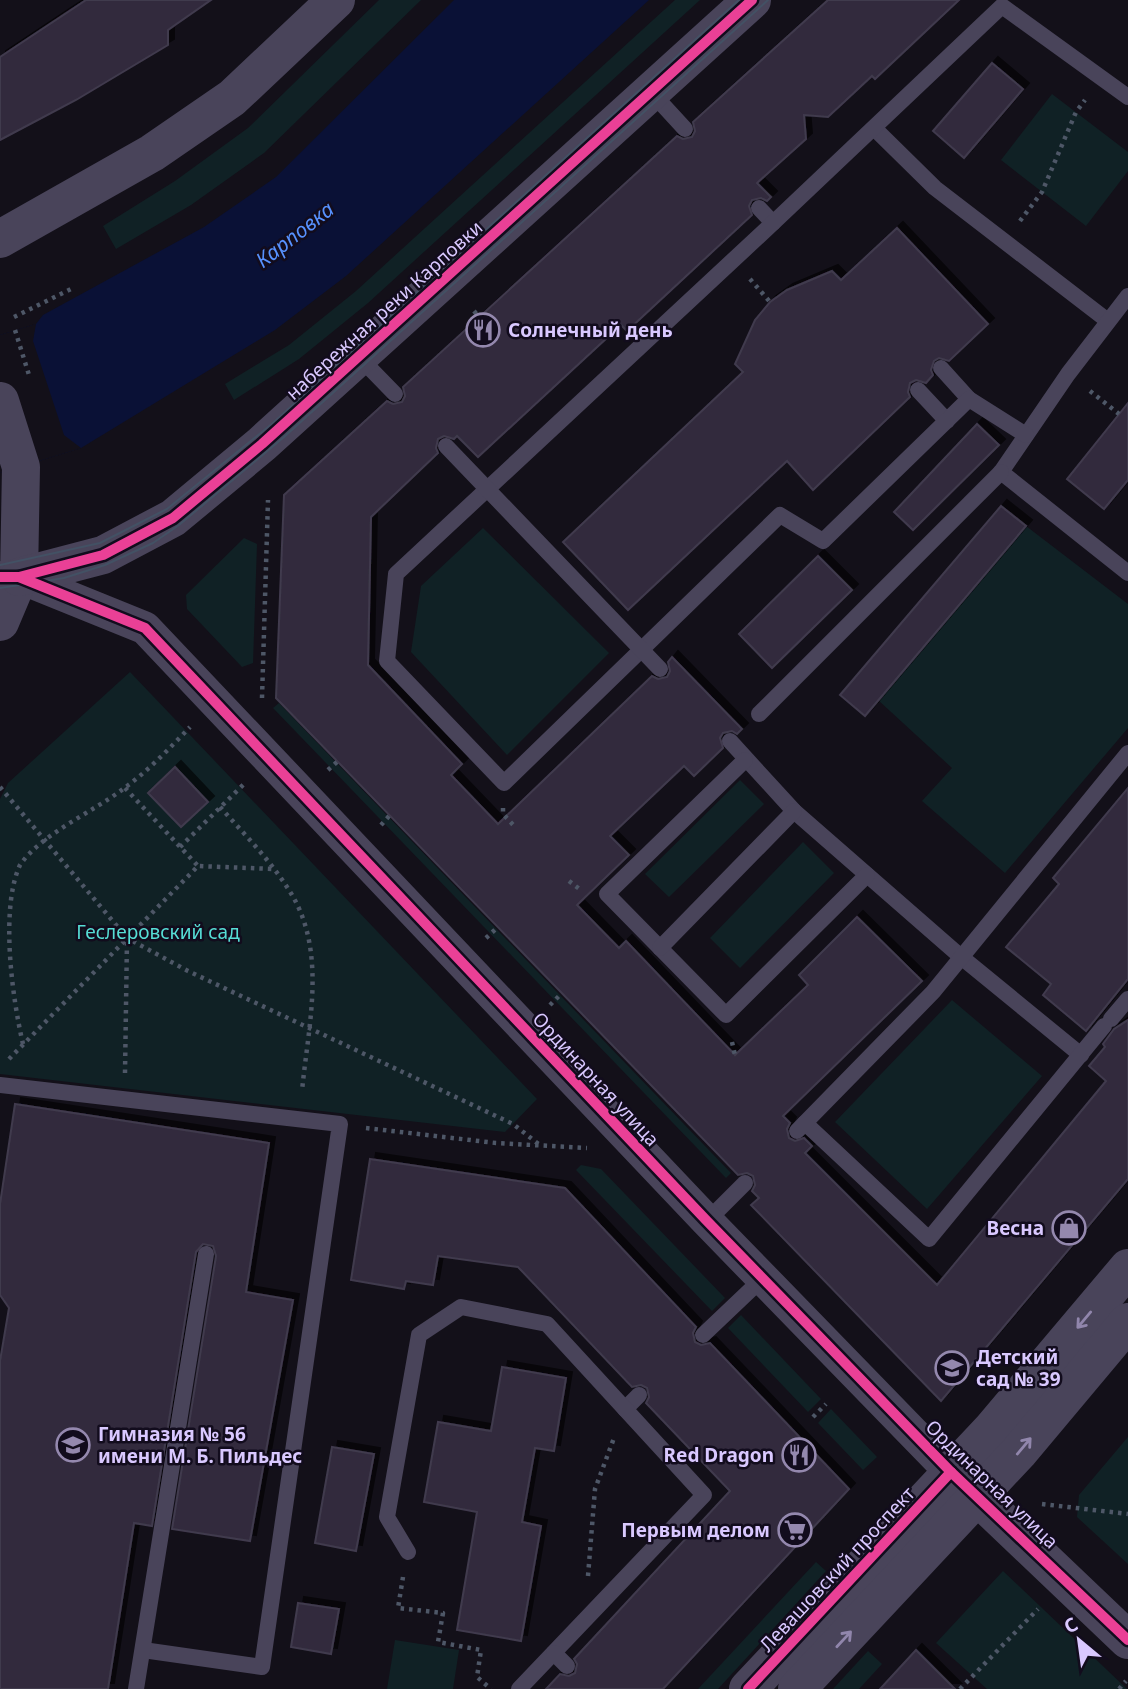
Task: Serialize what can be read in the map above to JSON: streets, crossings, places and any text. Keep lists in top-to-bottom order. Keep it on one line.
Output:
{"streets":{"street":["набережная реки Карповки","Ординарная улица","Левашовский проспект"]},"crossings":[["набережная реки Карповки","Ординарная улица"],["Ординарная улица","Левашовский проспект"]],"water":["Карповка"],"parks":["Геслеровский сад"],"places":{"restaurant":["Солнечный день","Red Dragon"],"shop":["Весна"],"school or university":["Детский сад № 39","Гимназия № 56 имени М. Б. Пильдес"],"supermarket":["Первым делом"]},"north":"top left"}
